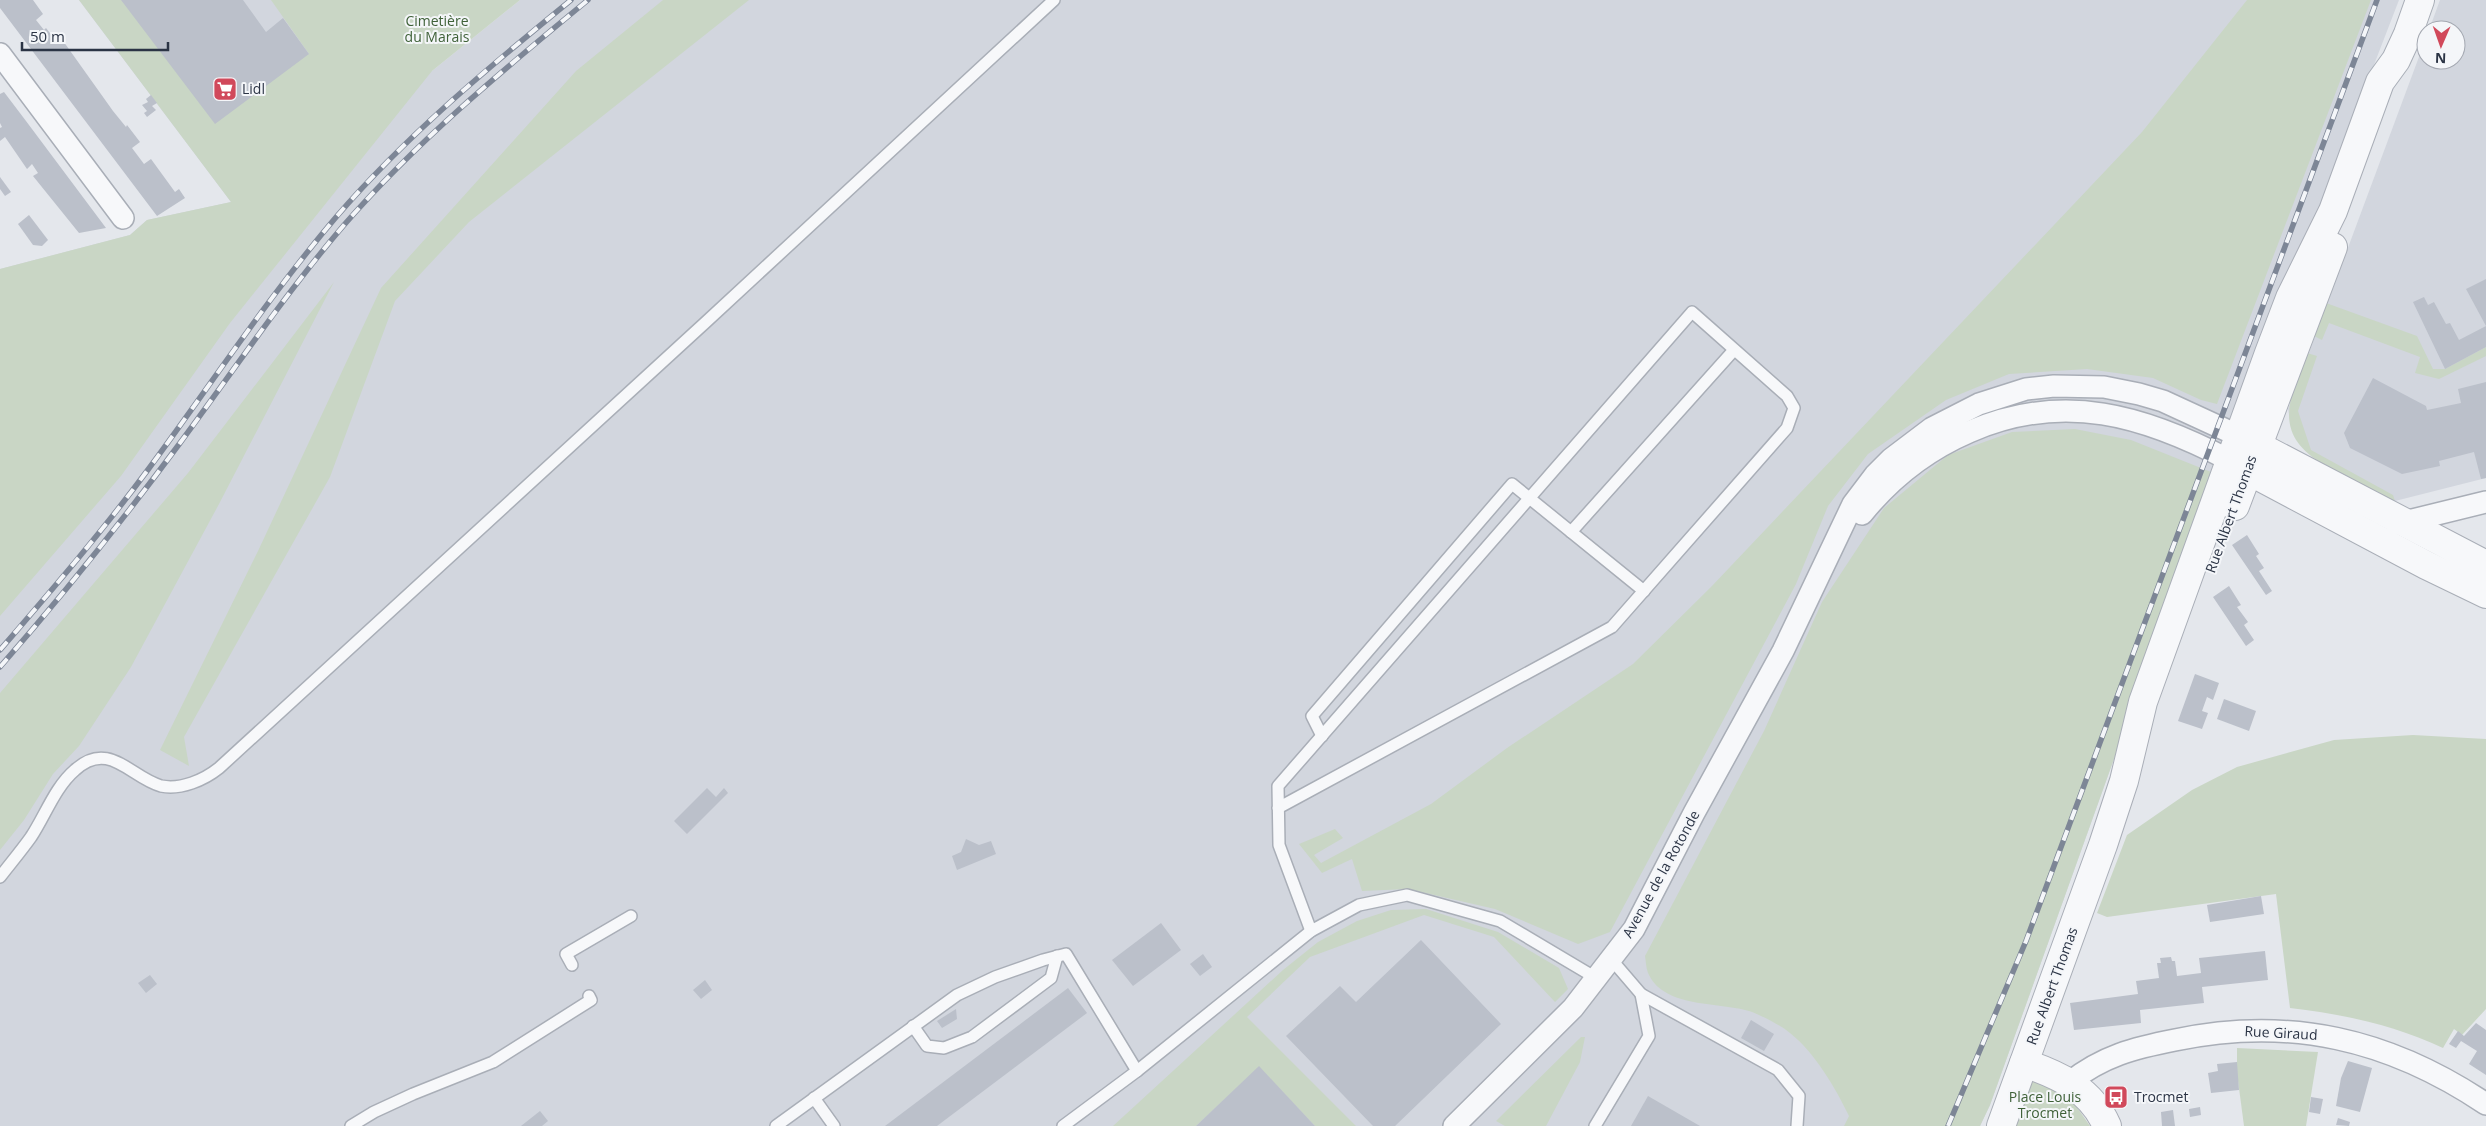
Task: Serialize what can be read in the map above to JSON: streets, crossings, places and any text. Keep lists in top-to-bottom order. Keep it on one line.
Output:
{"streets":{"street":["Rue Albert Thomas","Avenue de la Rotonde","Rue Giraud"]},"crossings":[["Rue Albert Thomas","Avenue de la Rotonde"]],"parks":["Cimetière du Marais","Place Louis Trocmet"],"places":{"supermarket":["Lidl"],"bus stop":["Trocmet"]},"scale_bar":"50 m","north":"bottom"}
